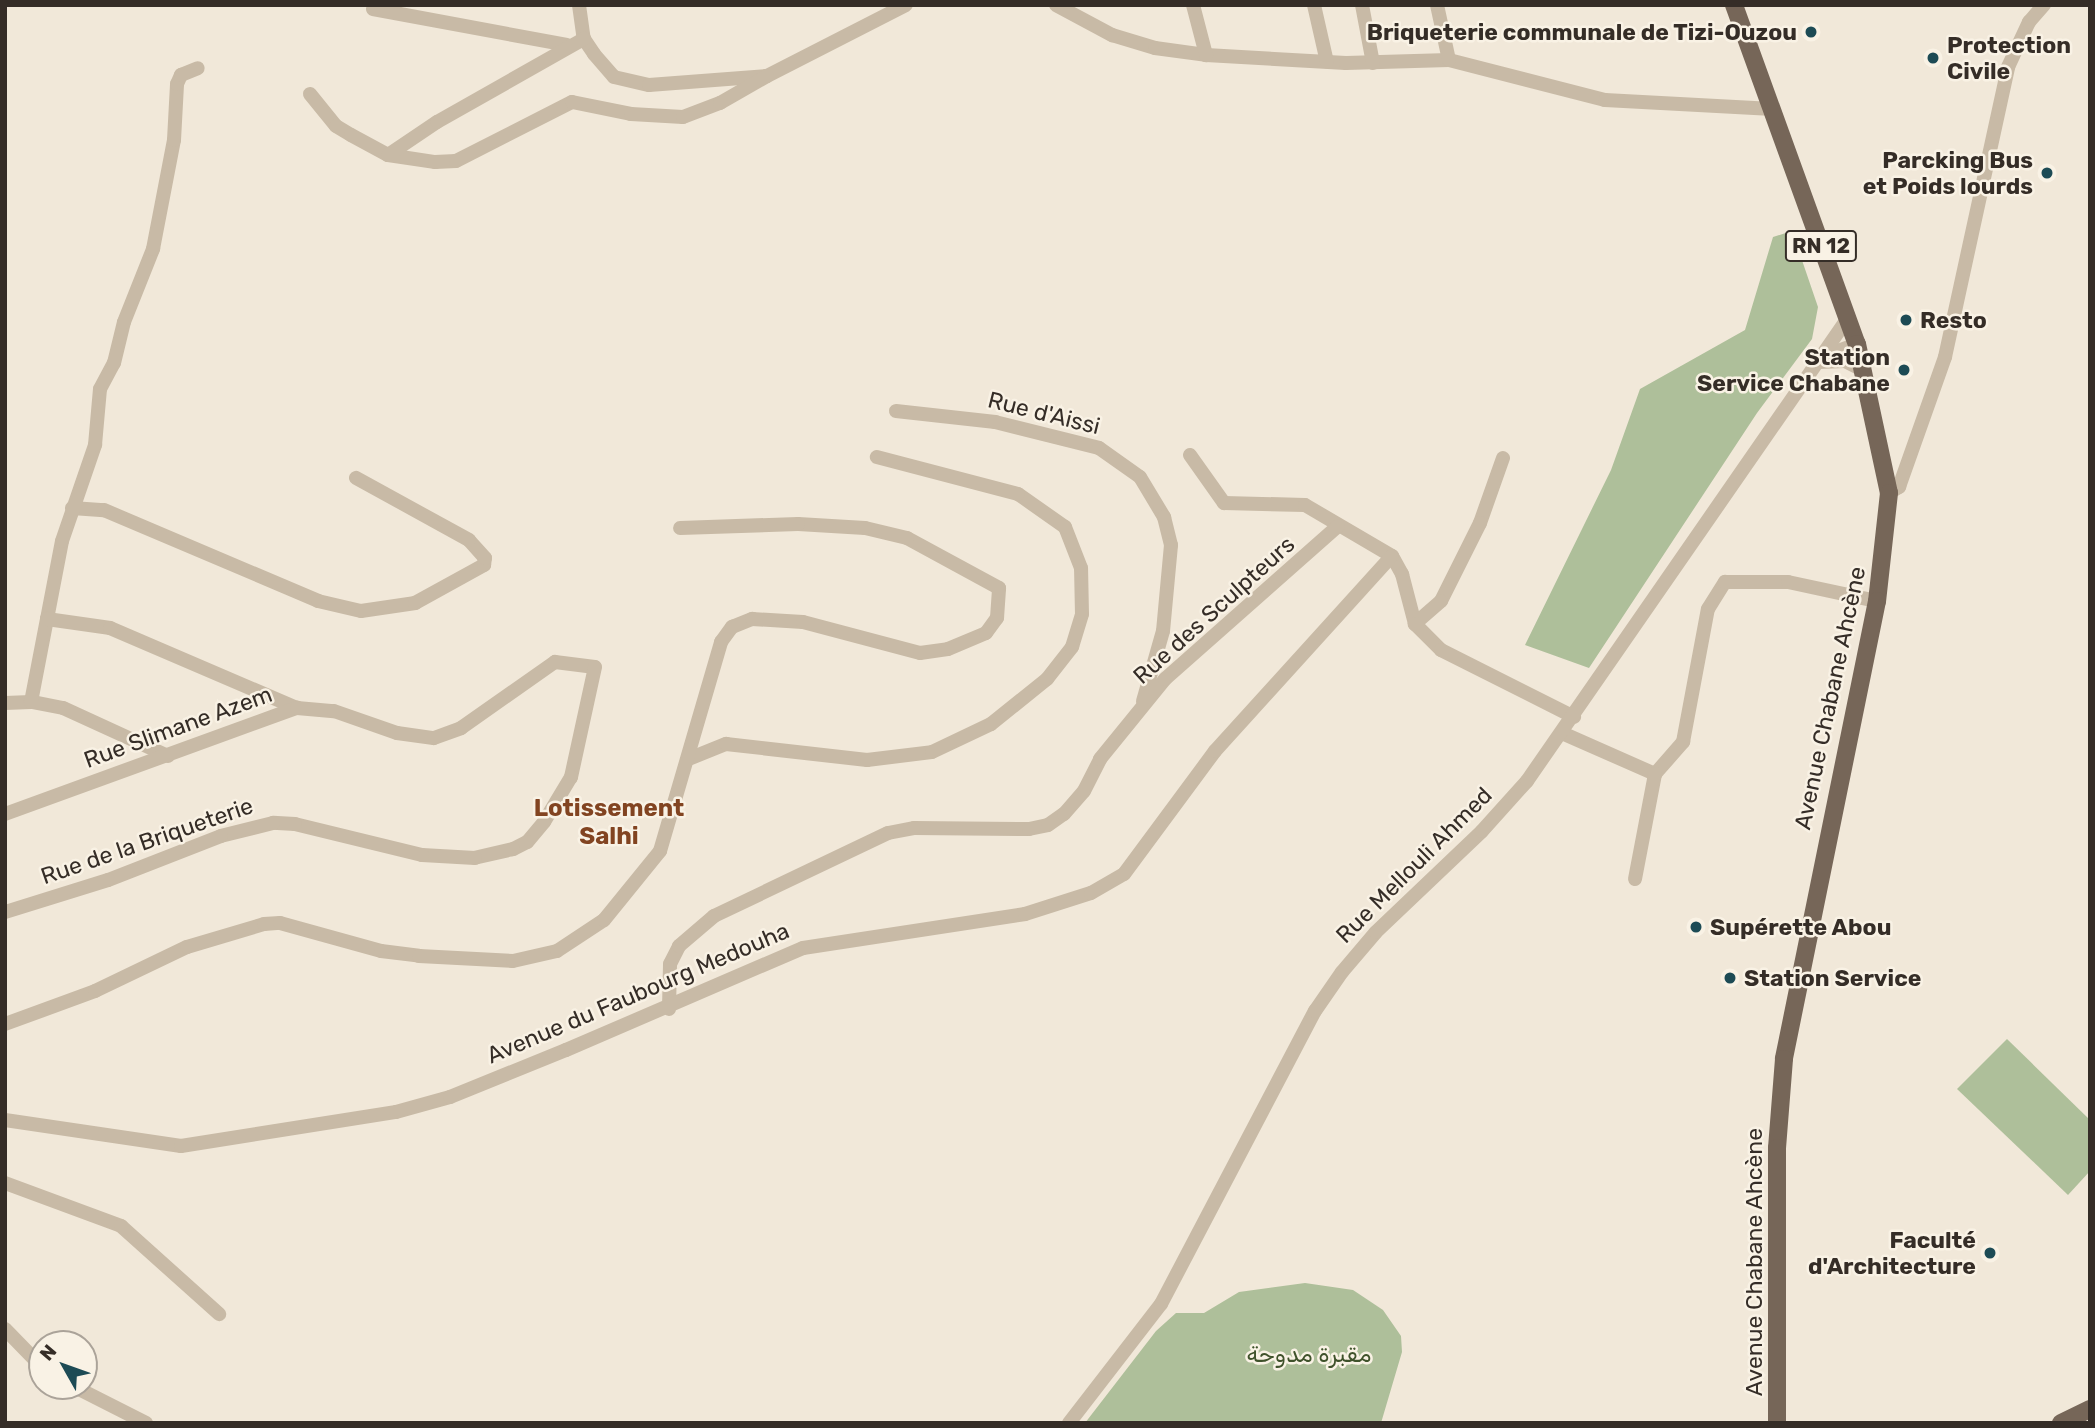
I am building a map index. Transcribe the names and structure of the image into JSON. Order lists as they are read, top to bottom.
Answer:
{
  "streets": {
    "main road": ["RN 12", "Avenue Chabane Ahcène"],
    "street": [
      "Rue d'Aissi",
      "Rue des Sculpteurs",
      "Rue Slimane Azem",
      "Rue de la Briqueterie",
      "Rue Mellouli Ahmed",
      "Avenue du Faubourg Medouha"
    ]
  },
  "crossings": [
    ["Rue d'Aissi", "Rue des Sculpteurs"],
    ["Rue des Sculpteurs", "Avenue du Faubourg Medouha"],
    ["Avenue Chabane Ahcène", "Rue Mellouli Ahmed"],
    ["Rue Slimane Azem", "Rue de la Briqueterie"]
  ],
  "districts": ["Lotissement Salhi"],
  "parks": ["مقبرة مدوحة"],
  "places": [
    "Briqueterie communale de Tizi-Ouzou",
    "Protection Civile",
    "Parcking Bus et Poids lourds",
    "Resto",
    "Station Service Chabane",
    "Supérette Abou",
    "Station Service",
    "Faculté d'Architecture"
  ],
  "north": "top left"
}
